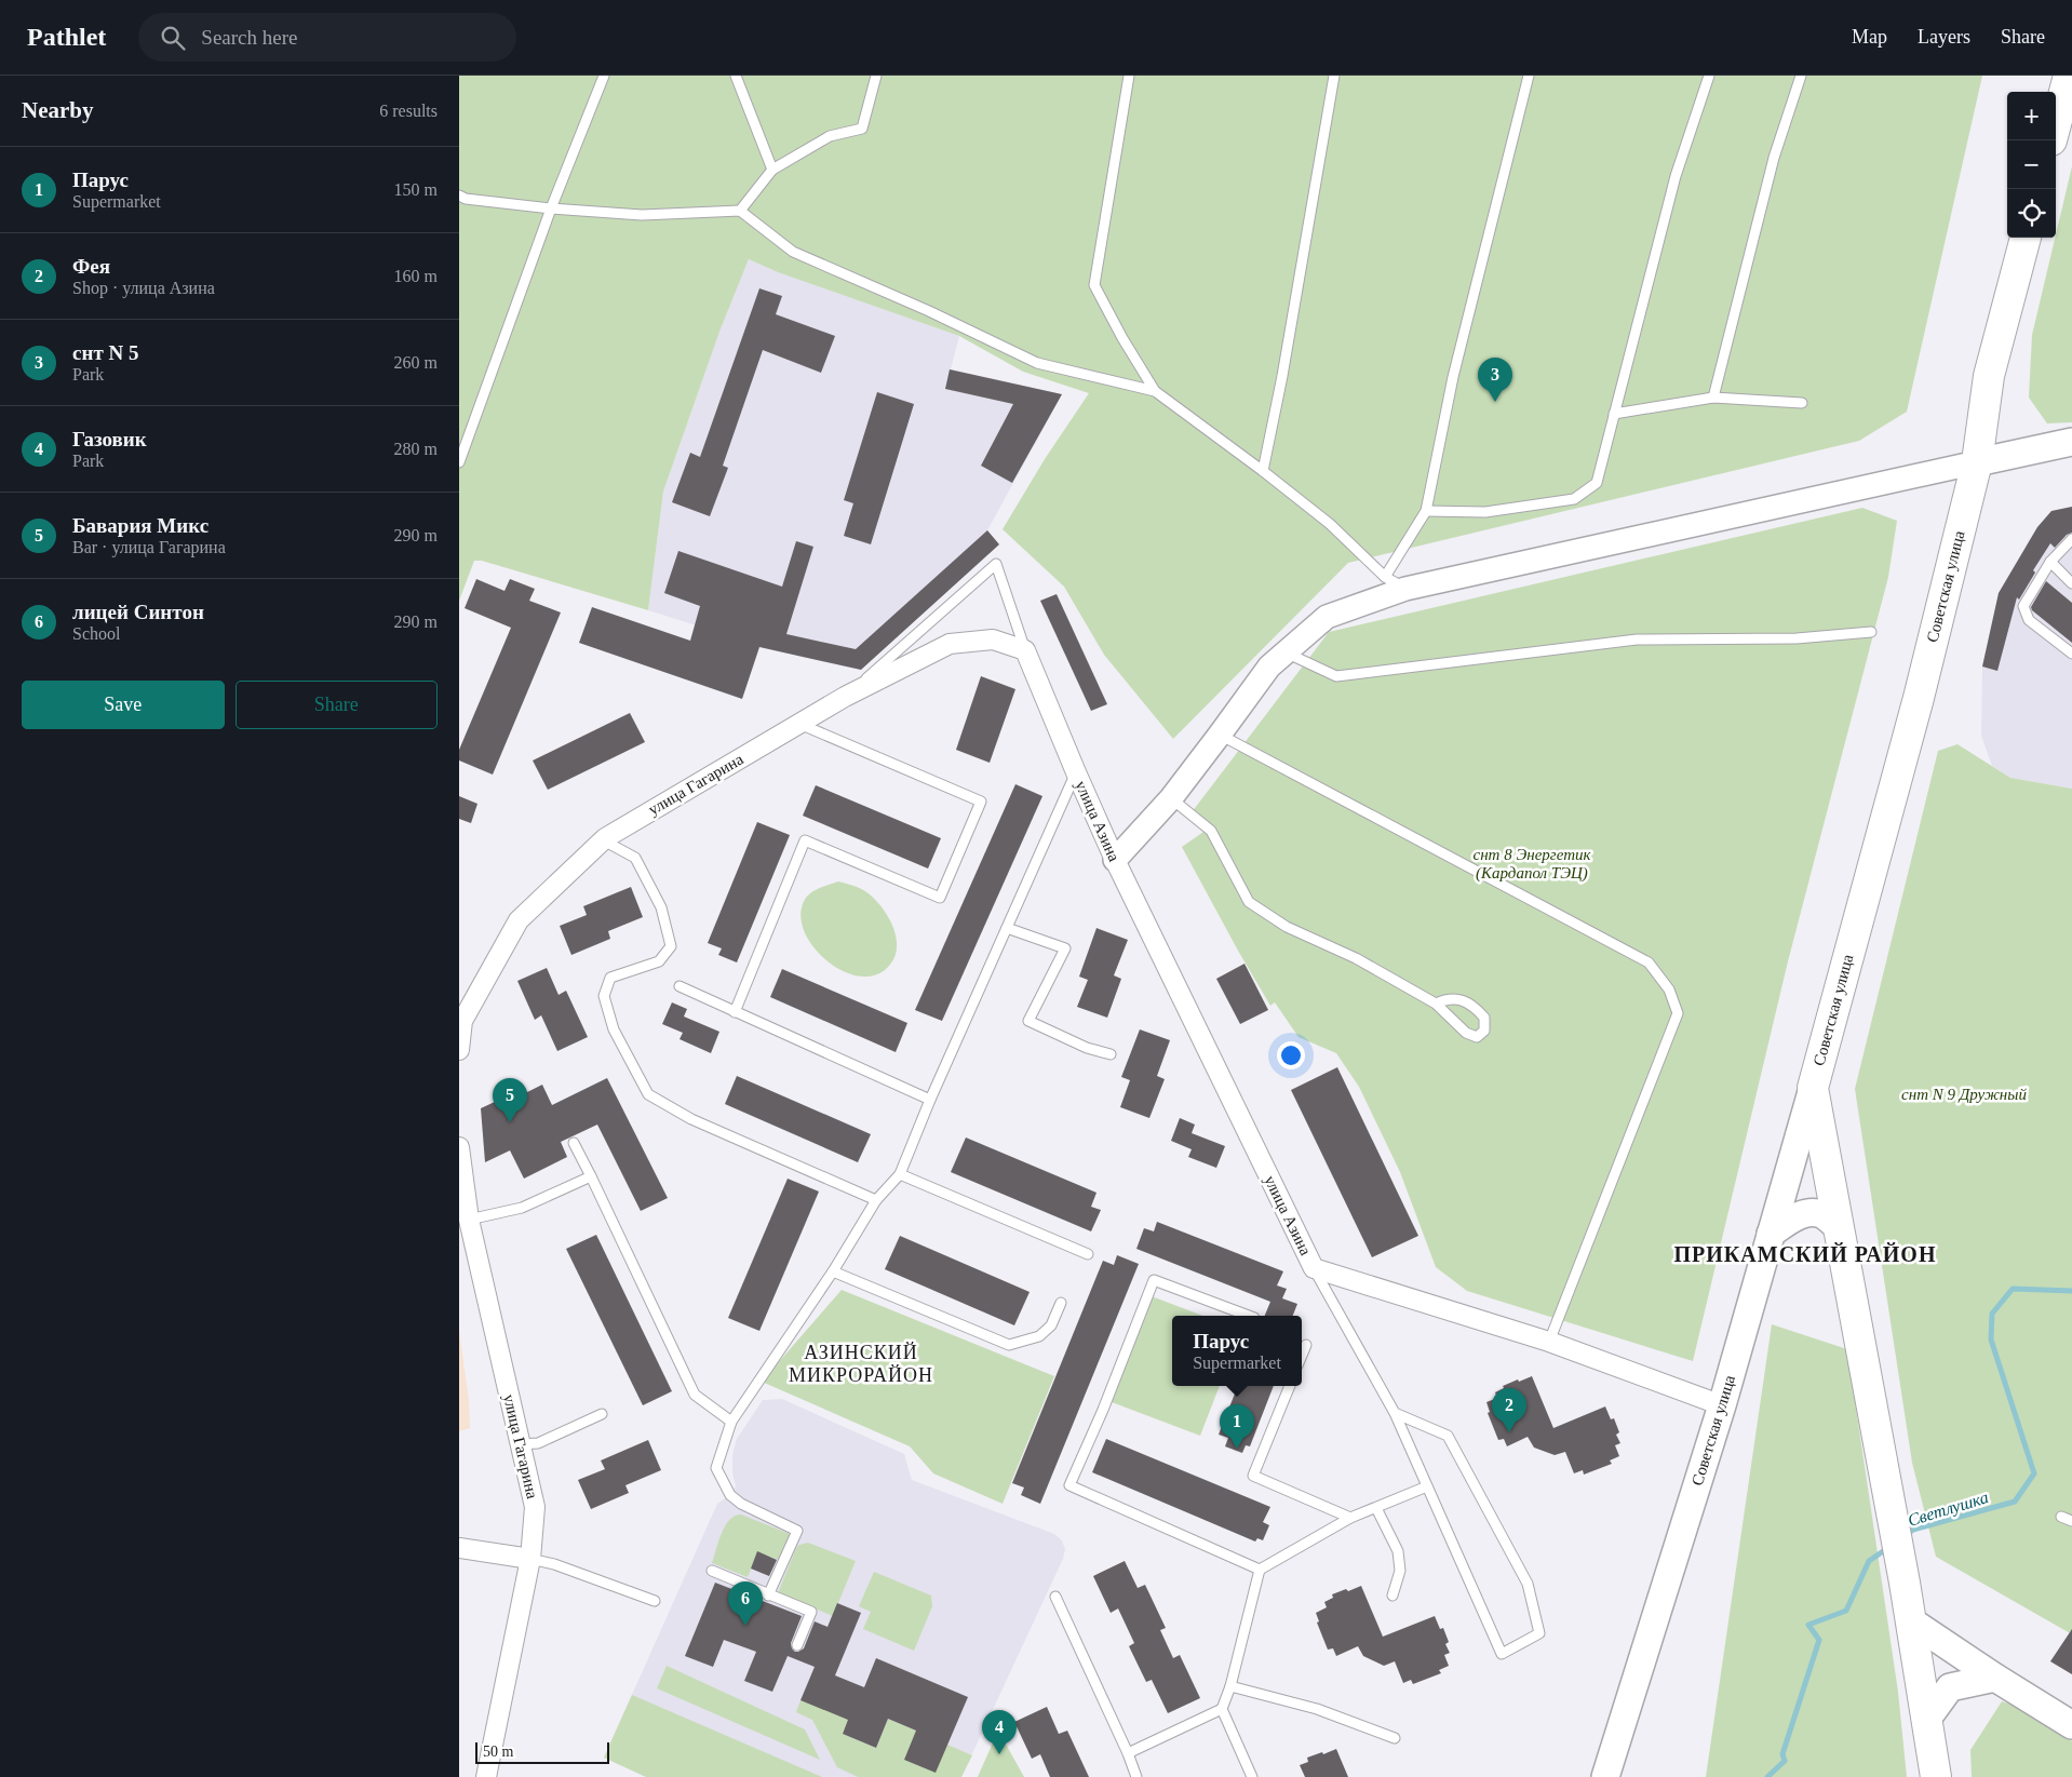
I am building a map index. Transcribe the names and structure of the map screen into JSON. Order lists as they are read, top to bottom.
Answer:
{
  "streets": {
    "main road": ["Советская улица"],
    "street": ["улица Гагарина", "улица Азина"]
  },
  "crossings": [
    ["Советская улица", "улица Азина"],
    ["улица Гагарина", "улица Азина"]
  ],
  "districts": ["ПРИКАМСКИЙ РАЙОН", "АЗИНСКИЙ МИКРОРАЙОН"],
  "water": ["Светлушка"],
  "parks": ["снт 8 Энергетик (Кардапол ТЭЦ)", "снт N 9 Дружный"],
  "scale_bar": "50 m",
  "page": {
    "header": "Pathlet",
    "search": "Search here",
    "nav": ["Map", "Layers", "Share"],
    "heading": ["Nearby", "6 results"],
    "map_buttons": ["+", "−"],
    "list": [
      {
        "mark": "1",
        "name": "Парус",
        "note": "Supermarket",
        "value": "150 m"
      },
      {
        "mark": "2",
        "name": "Фея",
        "note": "Shop · улица Азина",
        "value": "160 m"
      },
      {
        "mark": "3",
        "name": "снт N 5",
        "note": "Park",
        "value": "260 m"
      },
      {
        "mark": "4",
        "name": "Газовик",
        "note": "Park",
        "value": "280 m"
      },
      {
        "mark": "5",
        "name": "Бавария Микс",
        "note": "Bar · улица Гагарина",
        "value": "290 m"
      },
      {
        "mark": "6",
        "name": "лицей Синтон",
        "note": "School",
        "value": "290 m"
      }
    ],
    "pins": [
      "3",
      "5",
      "2",
      "1",
      "6",
      "4"
    ],
    "buttons": ["Save", "Share"],
    "popup": ["Парус", "Supermarket"],
    "scale": "50 m"
  }
}
